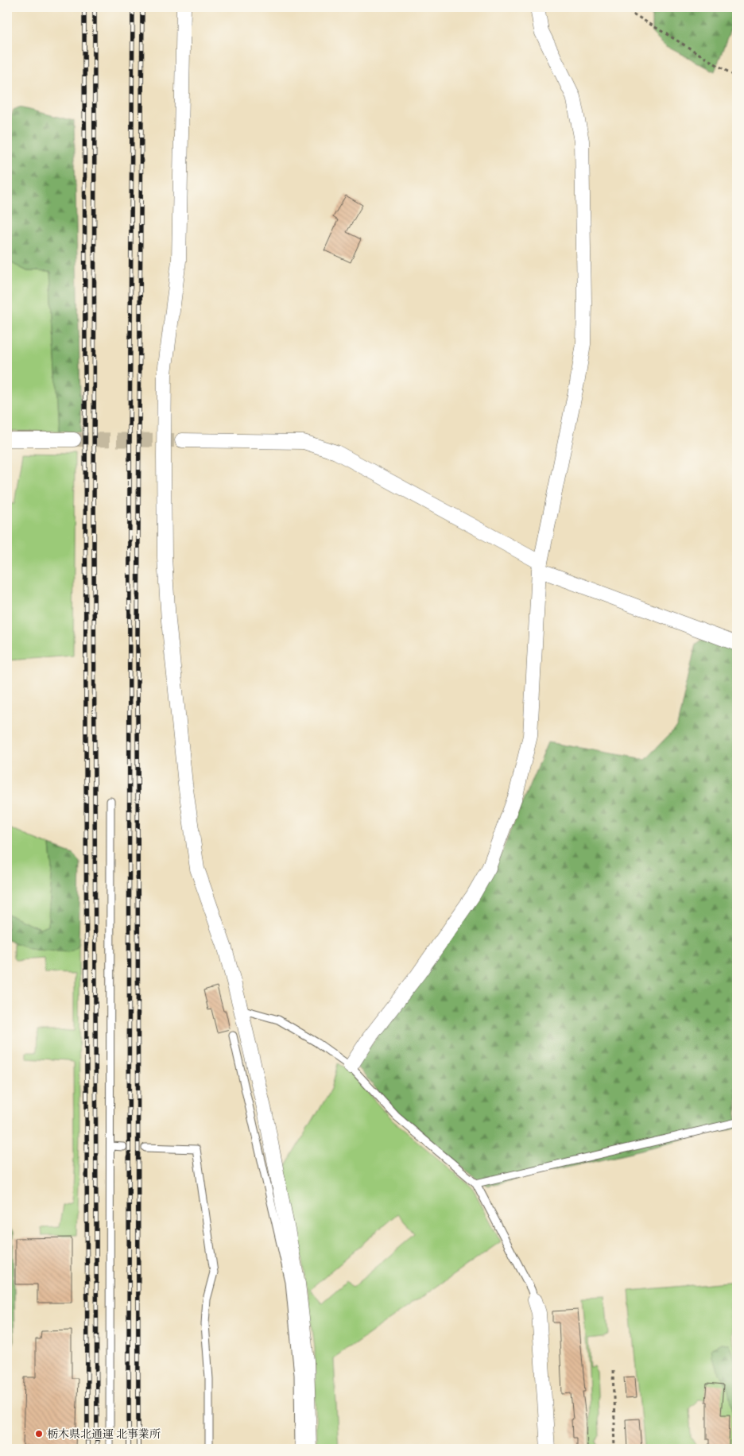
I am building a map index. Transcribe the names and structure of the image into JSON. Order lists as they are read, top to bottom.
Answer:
{
  "places": ["栃木県北通運 北事業所"]
}
